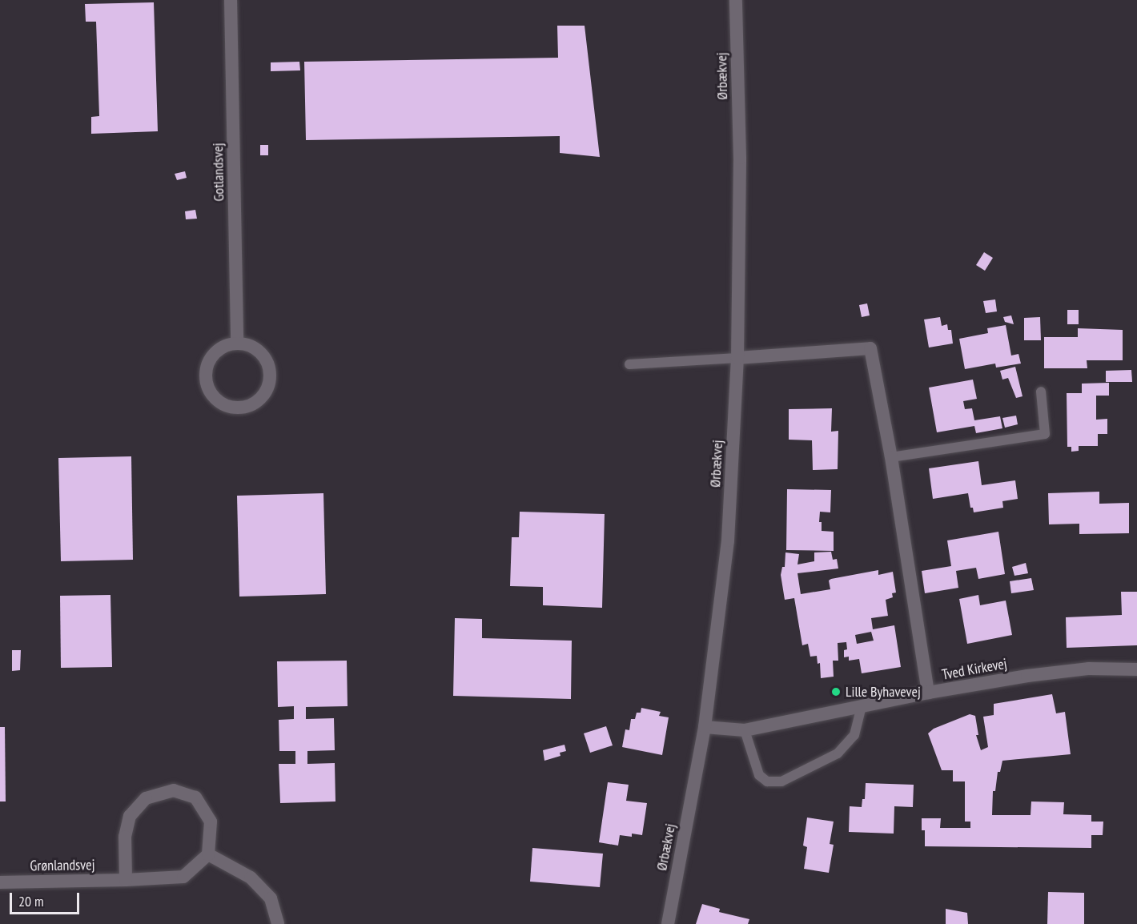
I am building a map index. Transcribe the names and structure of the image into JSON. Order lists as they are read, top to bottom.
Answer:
{
  "streets": {
    "street": [
      "Ørbækvej",
      "Gotlandsvej",
      "Tved Kirkevej",
      "Grønlandsvej"
    ]
  },
  "crossings": [
    ["Ørbækvej", "Tved Kirkevej"]
  ],
  "places": ["Lille Byhavevej"],
  "scale_bar": "20 m"
}
